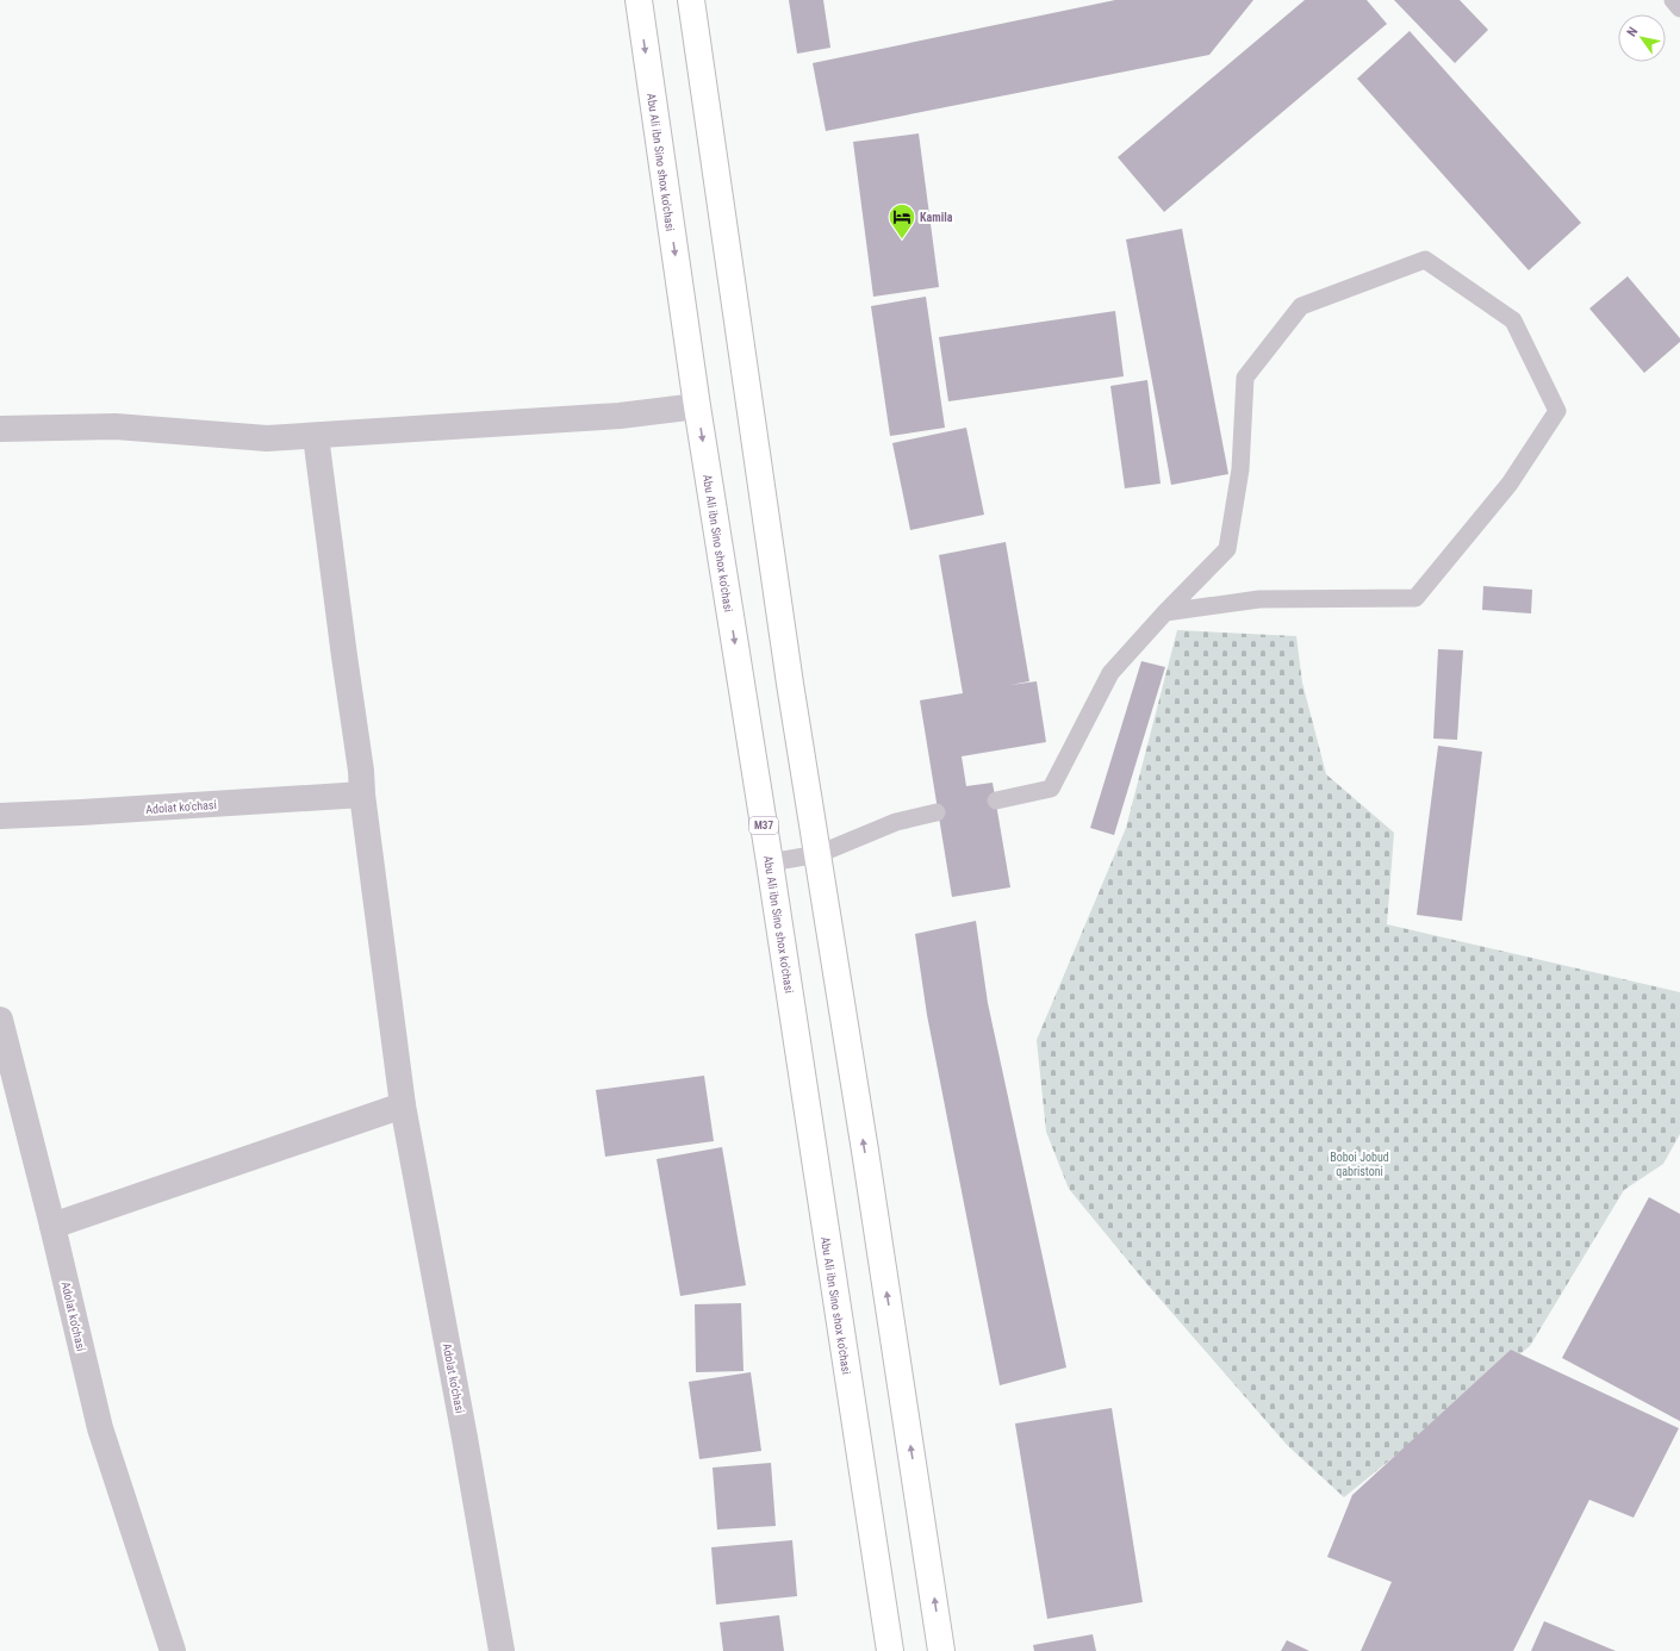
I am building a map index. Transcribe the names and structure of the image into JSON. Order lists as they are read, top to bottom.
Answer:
{
  "streets": {
    "main road": ["Abu Ali ibn Sino shox ko'chasi", "M37"],
    "street": ["Adolat ko'chasi"]
  },
  "parks": ["Boboi Jobud qabristoni"],
  "places": {
    "hotel": ["Kamila"]
  },
  "north": "top left"
}
